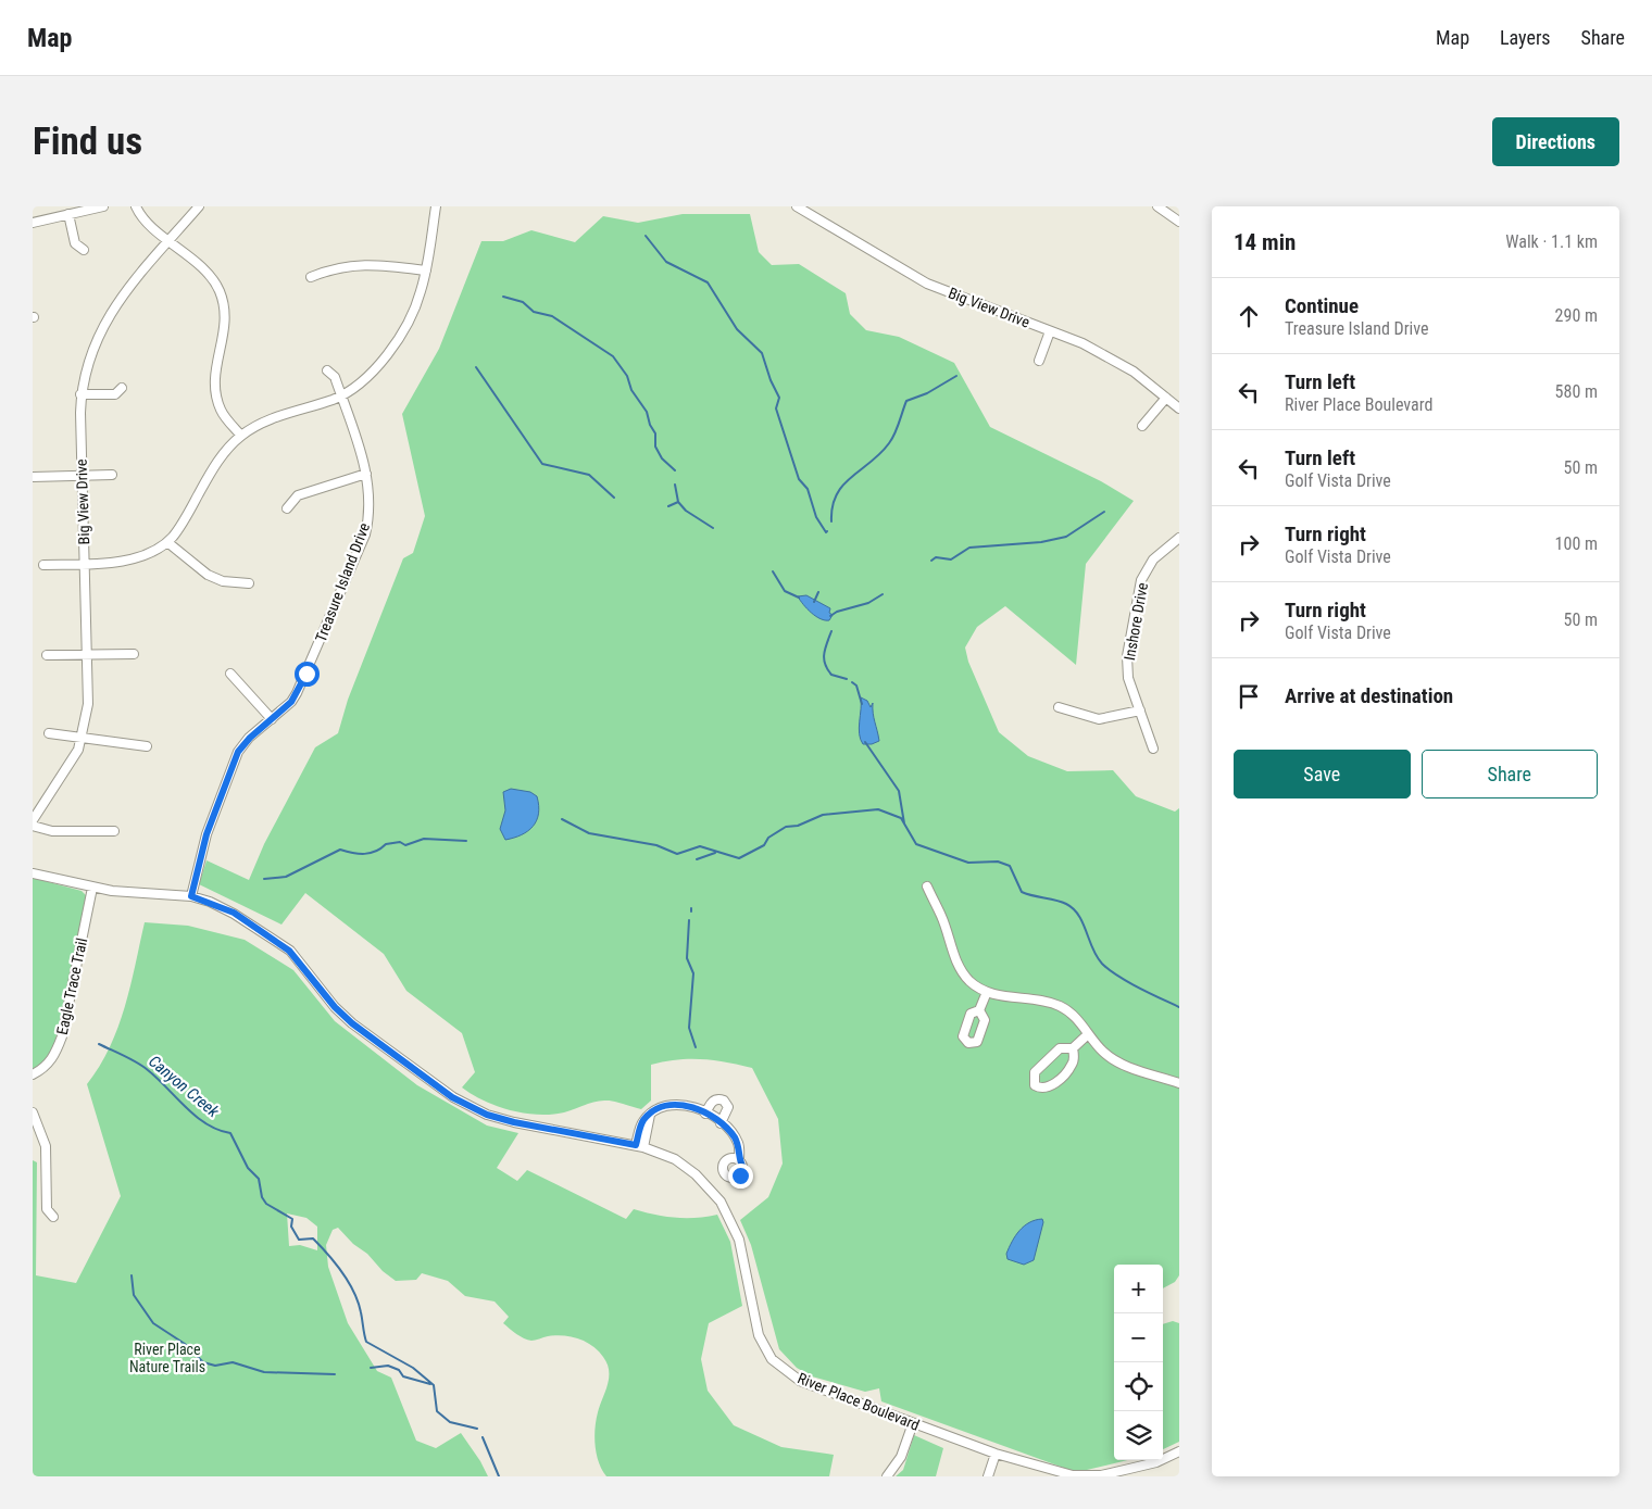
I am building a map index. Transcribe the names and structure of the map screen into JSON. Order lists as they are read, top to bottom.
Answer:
{
  "streets": {
    "street": [
      "Big View Drive",
      "Treasure Island Drive",
      "Inshore Drive",
      "Eagle Trace Trail",
      "River Place Boulevard"
    ]
  },
  "crossings": [
    ["Treasure Island Drive", "River Place Boulevard"],
    ["Eagle Trace Trail", "River Place Boulevard"]
  ],
  "water": ["Canyon Creek"],
  "parks": ["River Place Nature Trails"],
  "page": {
    "header": "Map",
    "nav": ["Map", "Layers", "Share"],
    "buttons": [
      "Directions",
      ["Save", "Share"]
    ],
    "title": "Find us",
    "heading": ["14 min", "Walk · 1.1 km"],
    "list": [
      ["Continue", "Treasure Island Drive", "290 m"],
      ["Turn left", "River Place Boulevard", "580 m"],
      ["Turn left", "Golf Vista Drive", "50 m"],
      ["Turn right", "Golf Vista Drive", "100 m"],
      ["Turn right", "Golf Vista Drive", "50 m"],
      "Arrive at destination"
    ],
    "map_buttons": ["+", "−"]
  }
}
